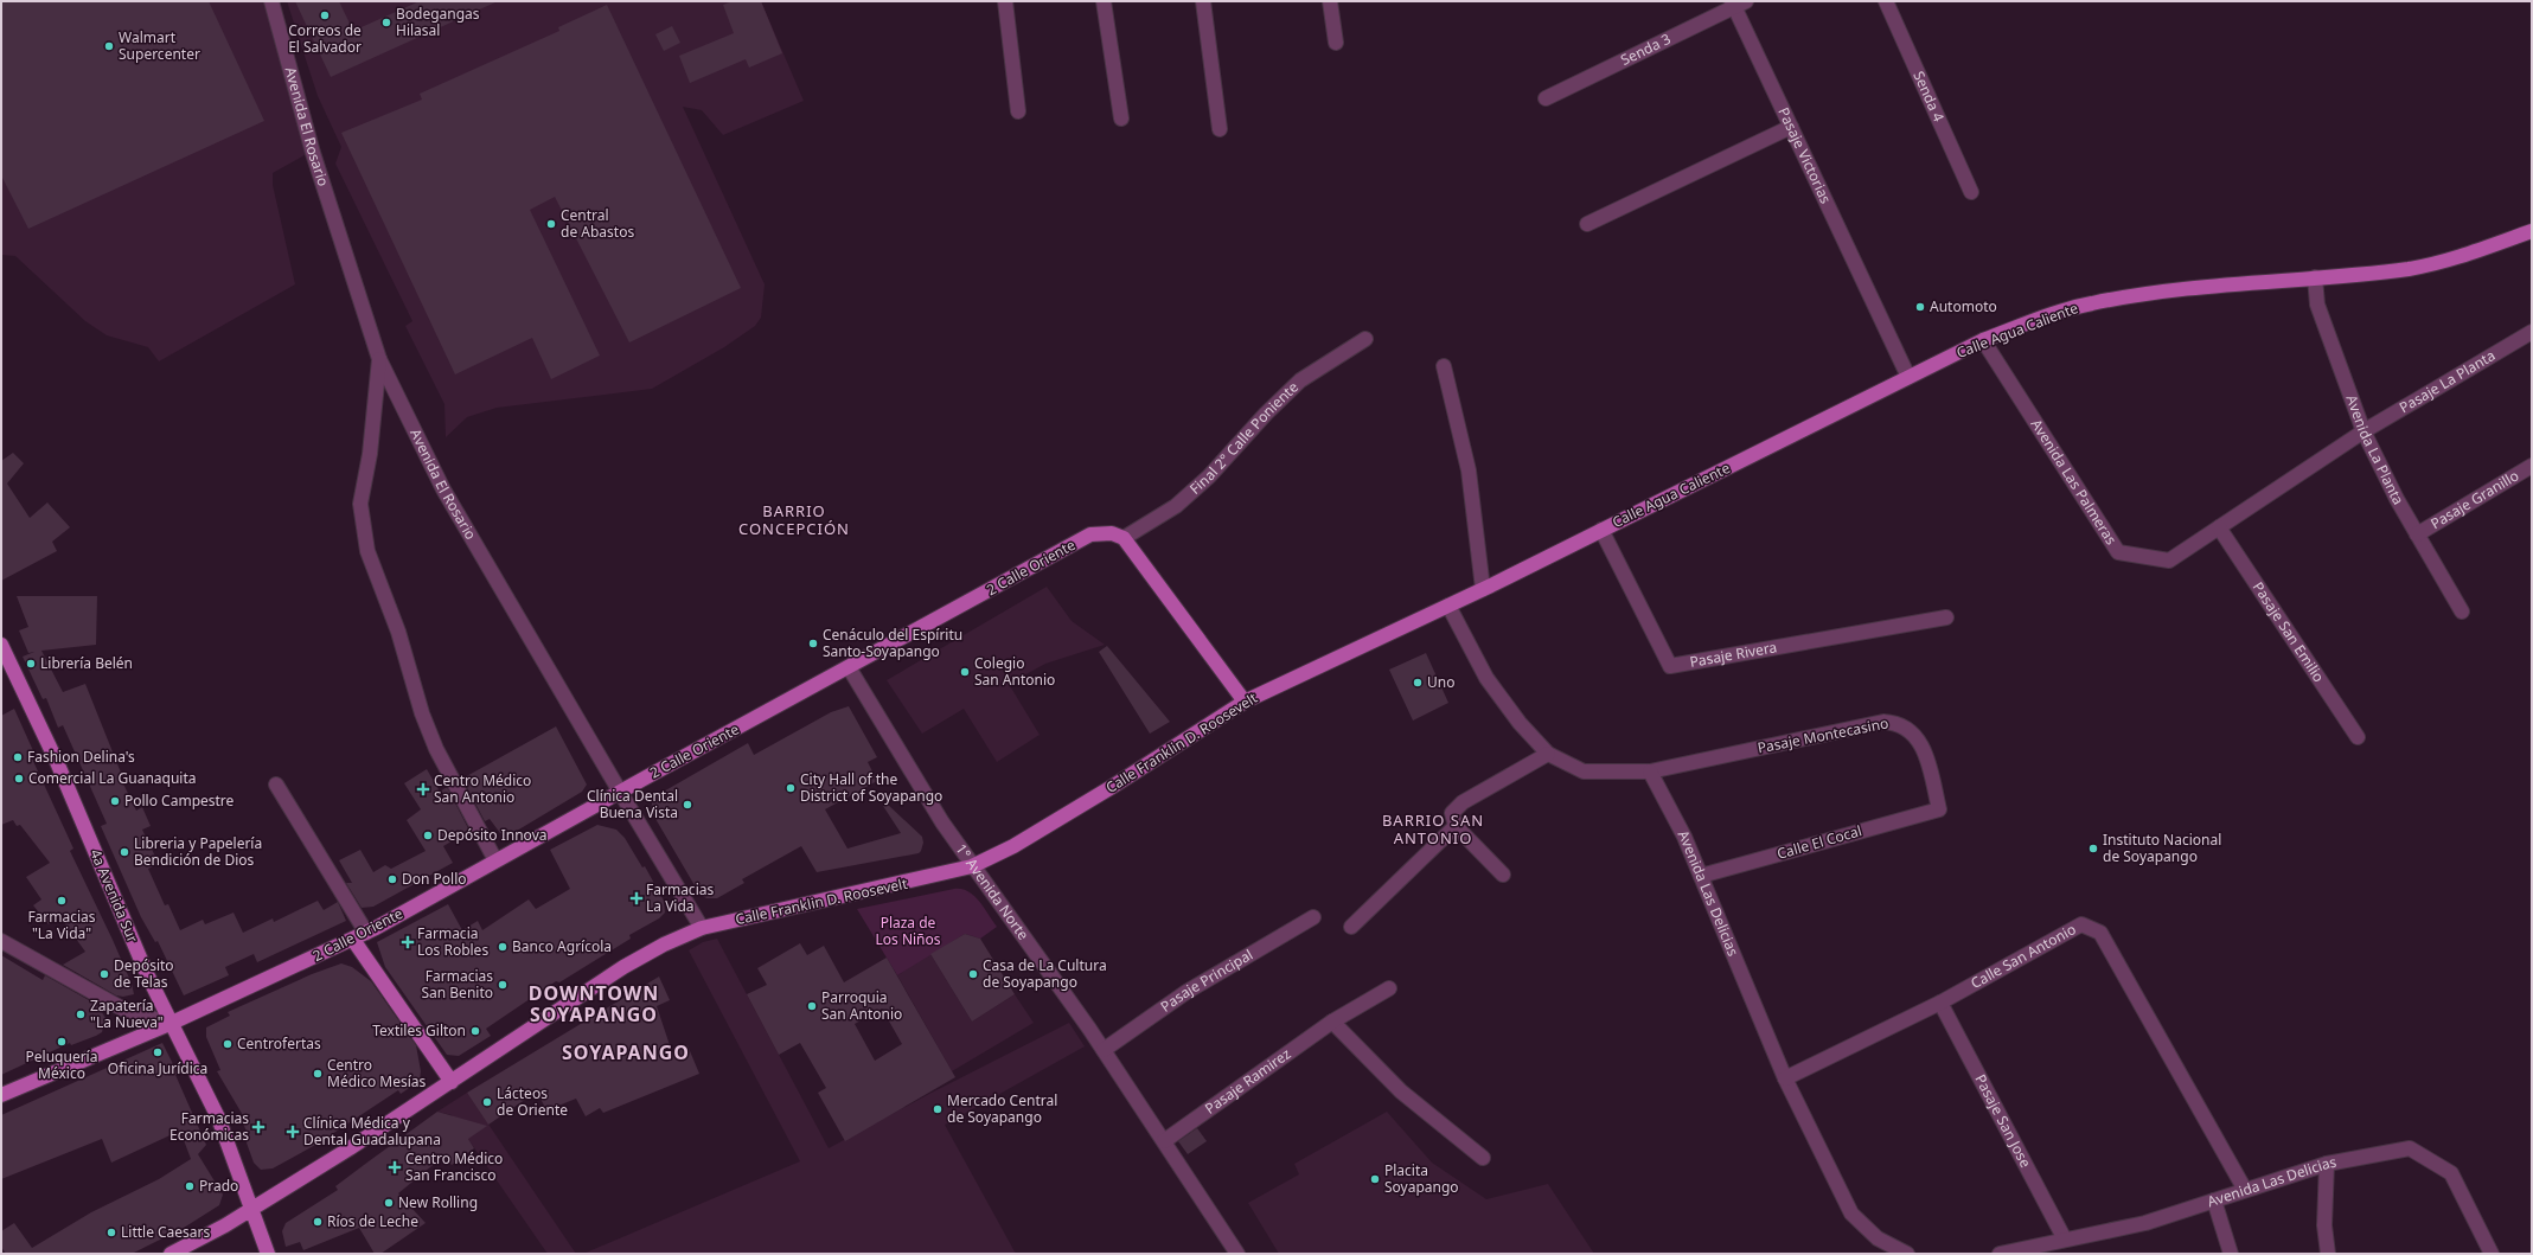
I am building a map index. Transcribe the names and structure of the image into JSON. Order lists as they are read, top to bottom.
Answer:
{
  "streets": {
    "main road": [
      "Calle Agua Caliente",
      "2 Calle Oriente",
      "Calle Franklin D. Roosevelt",
      "4a Avenida Sur"
    ],
    "street": [
      "Senda 3",
      "Senda 4",
      "Avenida El Rosario",
      "Pasaje Victorias",
      "Pasaje La Planta",
      "Final 2° Calle Poniente",
      "Avenida La Planta",
      "Avenida Las Palmeras",
      "Pasaje Granillo",
      "Pasaje San Emilio",
      "Pasaje Rivera",
      "Pasaje Montecasino",
      "Calle El Cocal",
      "1° Avenida Norte",
      "Avenida Las Delicias",
      "Calle San Antonio",
      "Pasaje Principal",
      "Pasaje Ramirez",
      "Pasaje San Jose"
    ]
  },
  "crossings": [
    ["Senda 3", "Pasaje Victorias"],
    ["Avenida El Rosario", "2 Calle Oriente"],
    ["Avenida El Rosario", "Calle Franklin D. Roosevelt"],
    ["Pasaje Victorias", "Calle Agua Caliente"],
    ["Calle Agua Caliente", "Avenida La Planta"],
    ["Calle Agua Caliente", "Avenida Las Palmeras"],
    ["Calle Agua Caliente", "Pasaje Rivera"],
    ["Calle Agua Caliente", "Calle Franklin D. Roosevelt"],
    ["Pasaje La Planta", "Avenida La Planta"],
    ["Pasaje La Planta", "Avenida Las Palmeras"],
    ["Final 2° Calle Poniente", "2 Calle Oriente"],
    ["Avenida La Planta", "Avenida Las Palmeras"],
    ["Avenida La Planta", "Pasaje Granillo"],
    ["Avenida Las Palmeras", "Pasaje San Emilio"],
    ["2 Calle Oriente", "1° Avenida Norte"],
    ["2 Calle Oriente", "4a Avenida Sur"],
    ["Pasaje Montecasino", "Calle El Cocal"],
    ["Pasaje Montecasino", "Avenida Las Delicias"],
    ["Calle Franklin D. Roosevelt", "1° Avenida Norte"],
    ["Calle Franklin D. Roosevelt", "4a Avenida Sur"],
    ["Calle El Cocal", "Avenida Las Delicias"],
    ["1° Avenida Norte", "Pasaje Principal"],
    ["1° Avenida Norte", "Pasaje Ramirez"],
    ["Avenida Las Delicias", "Calle San Antonio"],
    ["Avenida Las Delicias", "Pasaje San Jose"],
    ["Calle San Antonio", "Pasaje San Jose"]
  ],
  "districts": [
    "BARRIO CONCEPCIÓN",
    "BARRIO SAN ANTONIO",
    "DOWNTOWN SOYAPANGO",
    "SOYAPANGO"
  ],
  "parks": ["Plaza de Los Niños"],
  "places": {
    "other": [
      "Correos de El Salvador",
      "Bodegangas Hilasal",
      "Walmart Supercenter",
      "Central de Abastos",
      "Automoto",
      "Cenáculo del Espíritu Santo-Soyapango",
      "Librería Belén",
      "Colegio San Antonio",
      "Uno",
      "Fashion Delina's",
      "Comercial La Guanaquita",
      "City Hall of the District of Soyapango",
      "Pollo Campestre",
      "Clínica Dental Buena Vista",
      "Depósito Innova",
      "Instituto Nacional de Soyapango",
      "Libreria y Papelería Bendición de Dios",
      "Don Pollo",
      "Farmacias \"La Vida\"",
      "Banco Agrícola",
      "Depósito de Telas",
      "Casa de La Cultura de Soyapango",
      "Farmacias San Benito",
      "Parroquia San Antonio",
      "Zapatería \"La Nueva\"",
      "Textiles Gilton",
      "Peluquería México",
      "Centrofertas",
      "Oficina Jurídica",
      "Centro Médico Mesías",
      "Lácteos de Oriente",
      "Mercado Central de Soyapango",
      "Placita Soyapango",
      "Prado",
      "New Rolling",
      "Ríos de Leche",
      "Little Caesars"
    ],
    "health": [
      "Centro Médico San Antonio",
      "Farmacias La Vida",
      "Farmacia Los Robles",
      "Farmacias Económicas",
      "Clínica Médica y Dental Guadalupana",
      "Centro Médico San Francisco"
    ]
  }
}
